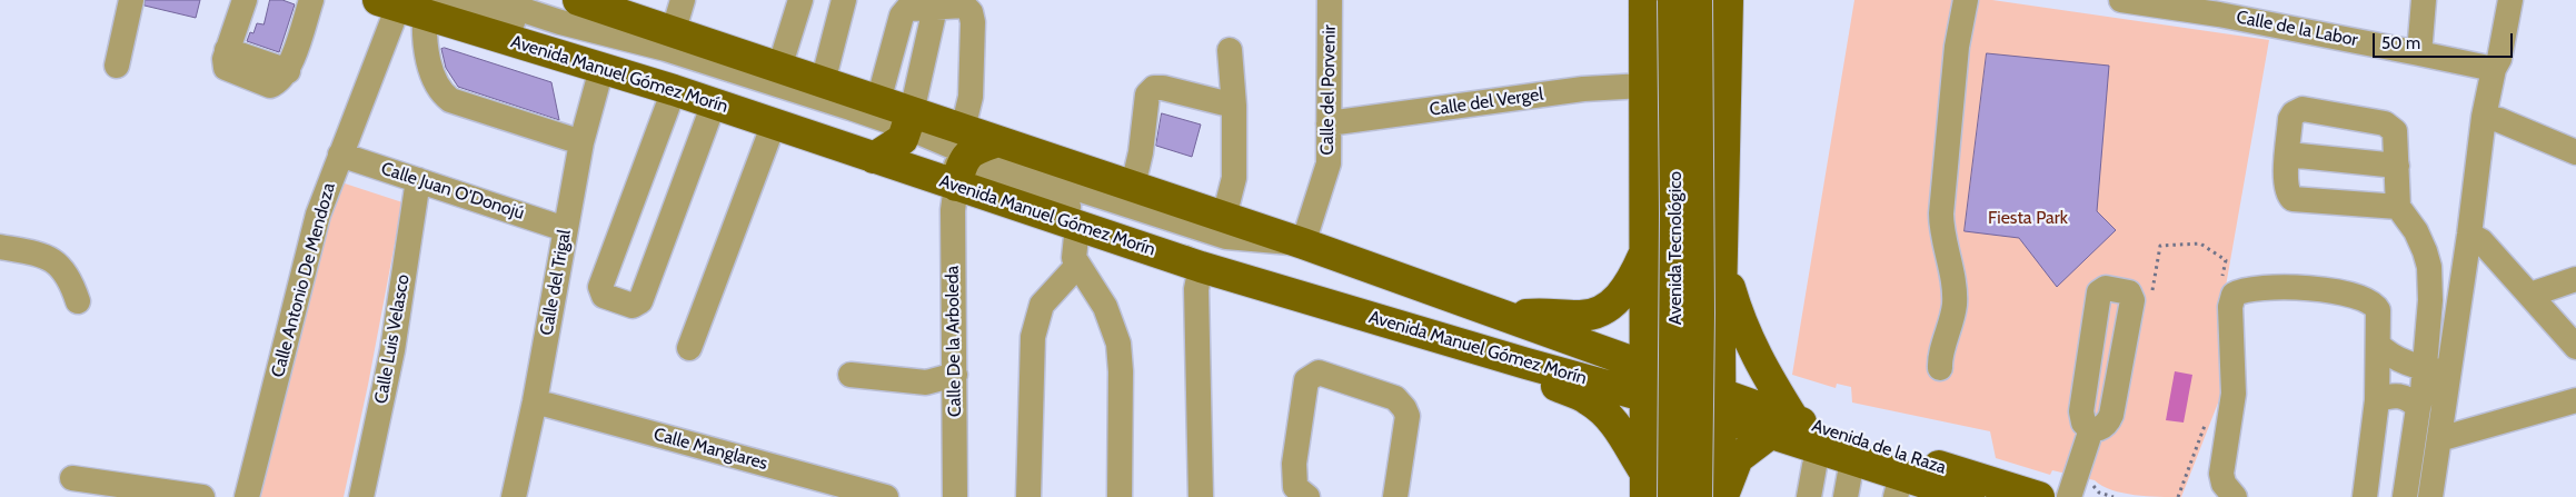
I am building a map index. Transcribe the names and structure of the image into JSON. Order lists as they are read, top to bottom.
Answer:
{
  "streets": {
    "main road": ["Avenida Manuel Gómez Morín", "Avenida Tecnológico", "Avenida de la Raza"],
    "street": [
      "Calle de la Labor",
      "Calle del Porvenir",
      "Calle del Vergel",
      "Calle Juan O'Donojú",
      "Calle Antonio De Mendoza",
      "Calle del Trigal",
      "Calle Luis Velasco",
      "Calle De la Arboleda",
      "Calle Manglares"
    ]
  },
  "crossings": [
    ["Avenida Manuel Gómez Morín", "Calle del Porvenir"],
    ["Avenida Manuel Gómez Morín", "Calle Antonio De Mendoza"],
    ["Avenida Manuel Gómez Morín", "Calle del Trigal"],
    ["Avenida Manuel Gómez Morín", "Calle De la Arboleda"],
    ["Avenida Manuel Gómez Morín", "Avenida de la Raza"],
    ["Calle del Porvenir", "Calle del Vergel"],
    ["Calle Juan O'Donojú", "Calle Antonio De Mendoza"],
    ["Calle Juan O'Donojú", "Calle del Trigal"],
    ["Calle Juan O'Donojú", "Calle Luis Velasco"],
    ["Calle del Trigal", "Calle Manglares"]
  ],
  "parks": ["Fiesta Park"],
  "scale_bar": "50 m"
}
